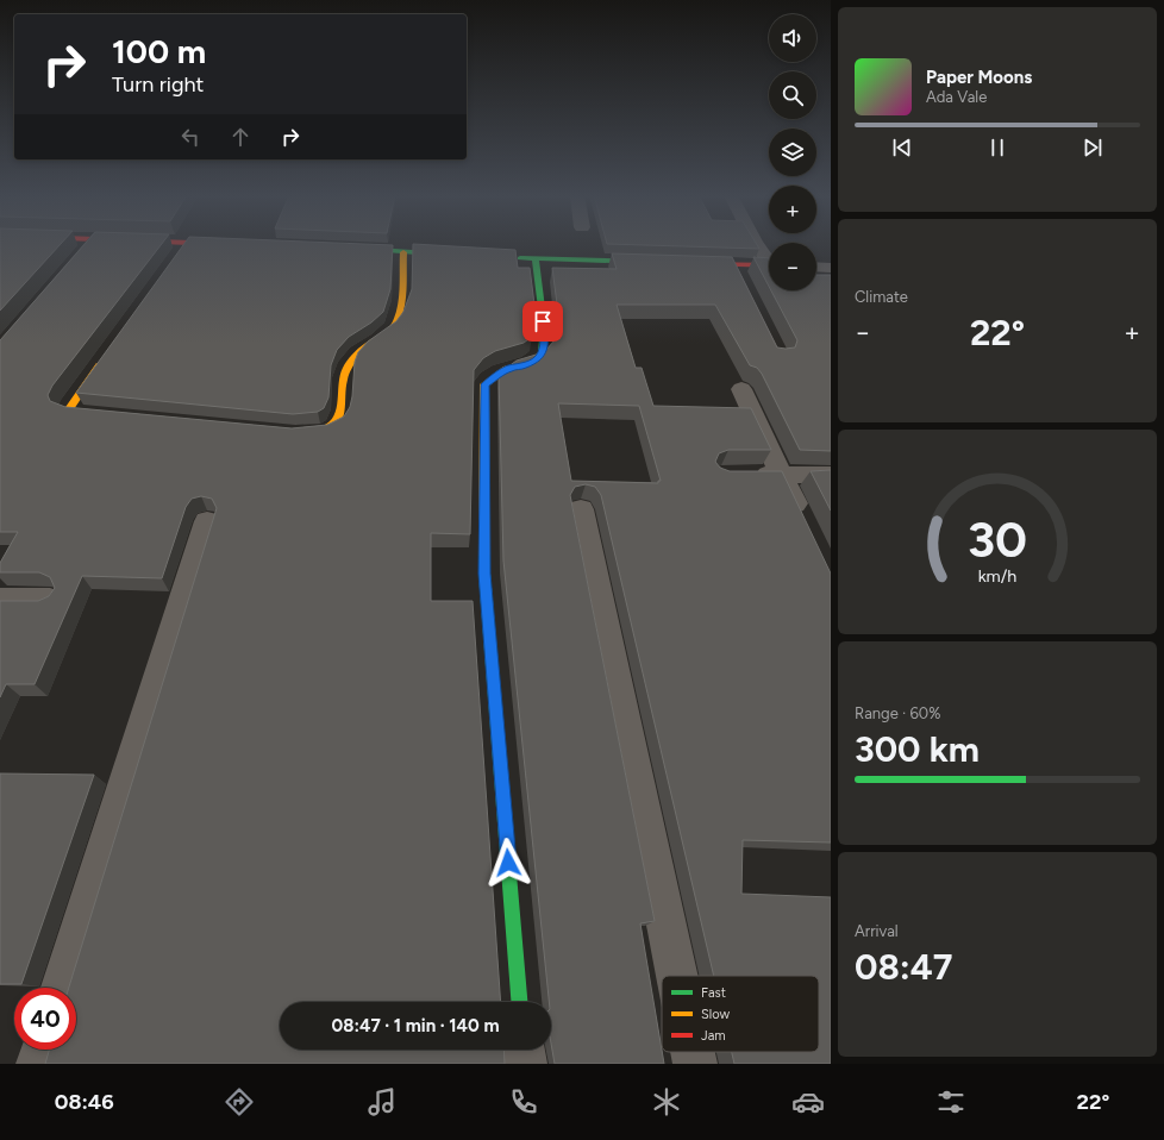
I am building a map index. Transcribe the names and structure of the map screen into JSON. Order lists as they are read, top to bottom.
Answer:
{
  "legend": ["Fast", "Slow", "Jam"],
  "page": {
    "map_buttons": ["+", "−"],
    "turn": ["100 m", "Turn right"],
    "song": ["Paper Moons", "Ada Vale"],
    "tile": [
      "Climate",
      ["Range · 60%", "300 km"],
      ["Arrival", "08:47"]
    ],
    "heat": ["−", "22°", "+"],
    "limit": "40",
    "trip": "08:47 · 1 min · 140 m",
    "tabs": ["08:46", "22°"],
    "gauge": ["30", "km/h"]
  }
}
